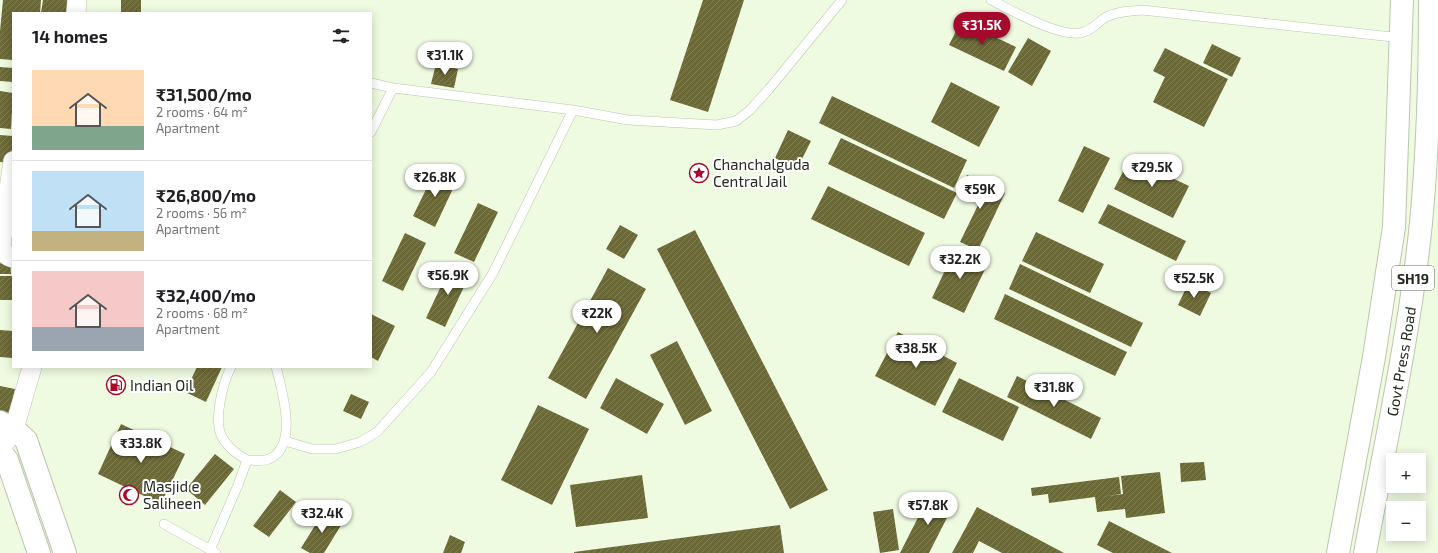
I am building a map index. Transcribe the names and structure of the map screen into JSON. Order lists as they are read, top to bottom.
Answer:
{
  "streets": {
    "main road": ["SH19", "Govt Press Road"]
  },
  "places": {
    "place": ["Chanchalguda Central Jail"],
    "fuel station": ["Indian Oil"],
    "mosque": ["Masjid e Saliheen"]
  },
  "page": {
    "price": [
      "₹31.5K",
      "₹31.1K",
      "₹29.5K",
      "₹26.8K",
      "₹59K",
      "₹32.2K",
      "₹56.9K",
      "₹52.5K",
      "₹22K",
      "₹38.5K",
      "₹31.8K",
      "₹33.8K",
      "₹57.8K",
      "₹32.4K"
    ],
    "heading": "14 homes",
    "list": [
      {
        "name": "₹31,500/mo",
        "note": "2 rooms · 64 m² · Apartment"
      },
      {
        "name": "₹26,800/mo",
        "note": "2 rooms · 56 m² · Apartment"
      },
      {
        "name": "₹32,400/mo",
        "note": "2 rooms · 68 m² · Apartment"
      }
    ],
    "map_buttons": ["+", "−"]
  }
}
